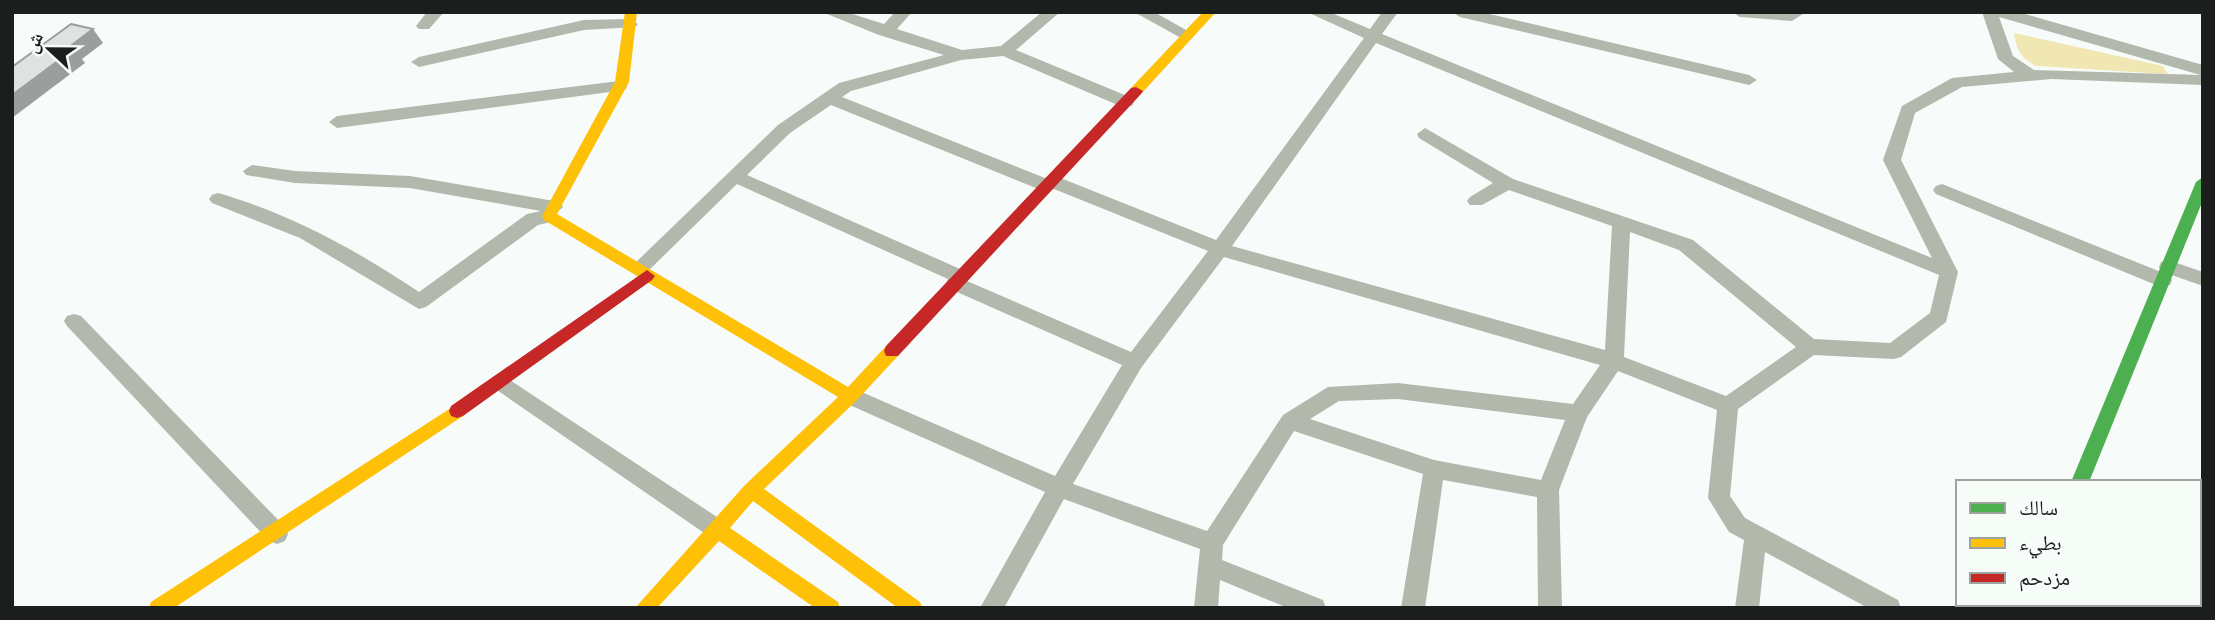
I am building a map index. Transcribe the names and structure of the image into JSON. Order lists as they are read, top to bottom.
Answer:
{
  "legend": ["سالك", "بطيء", "مزدحم"],
  "north": "left"
}
